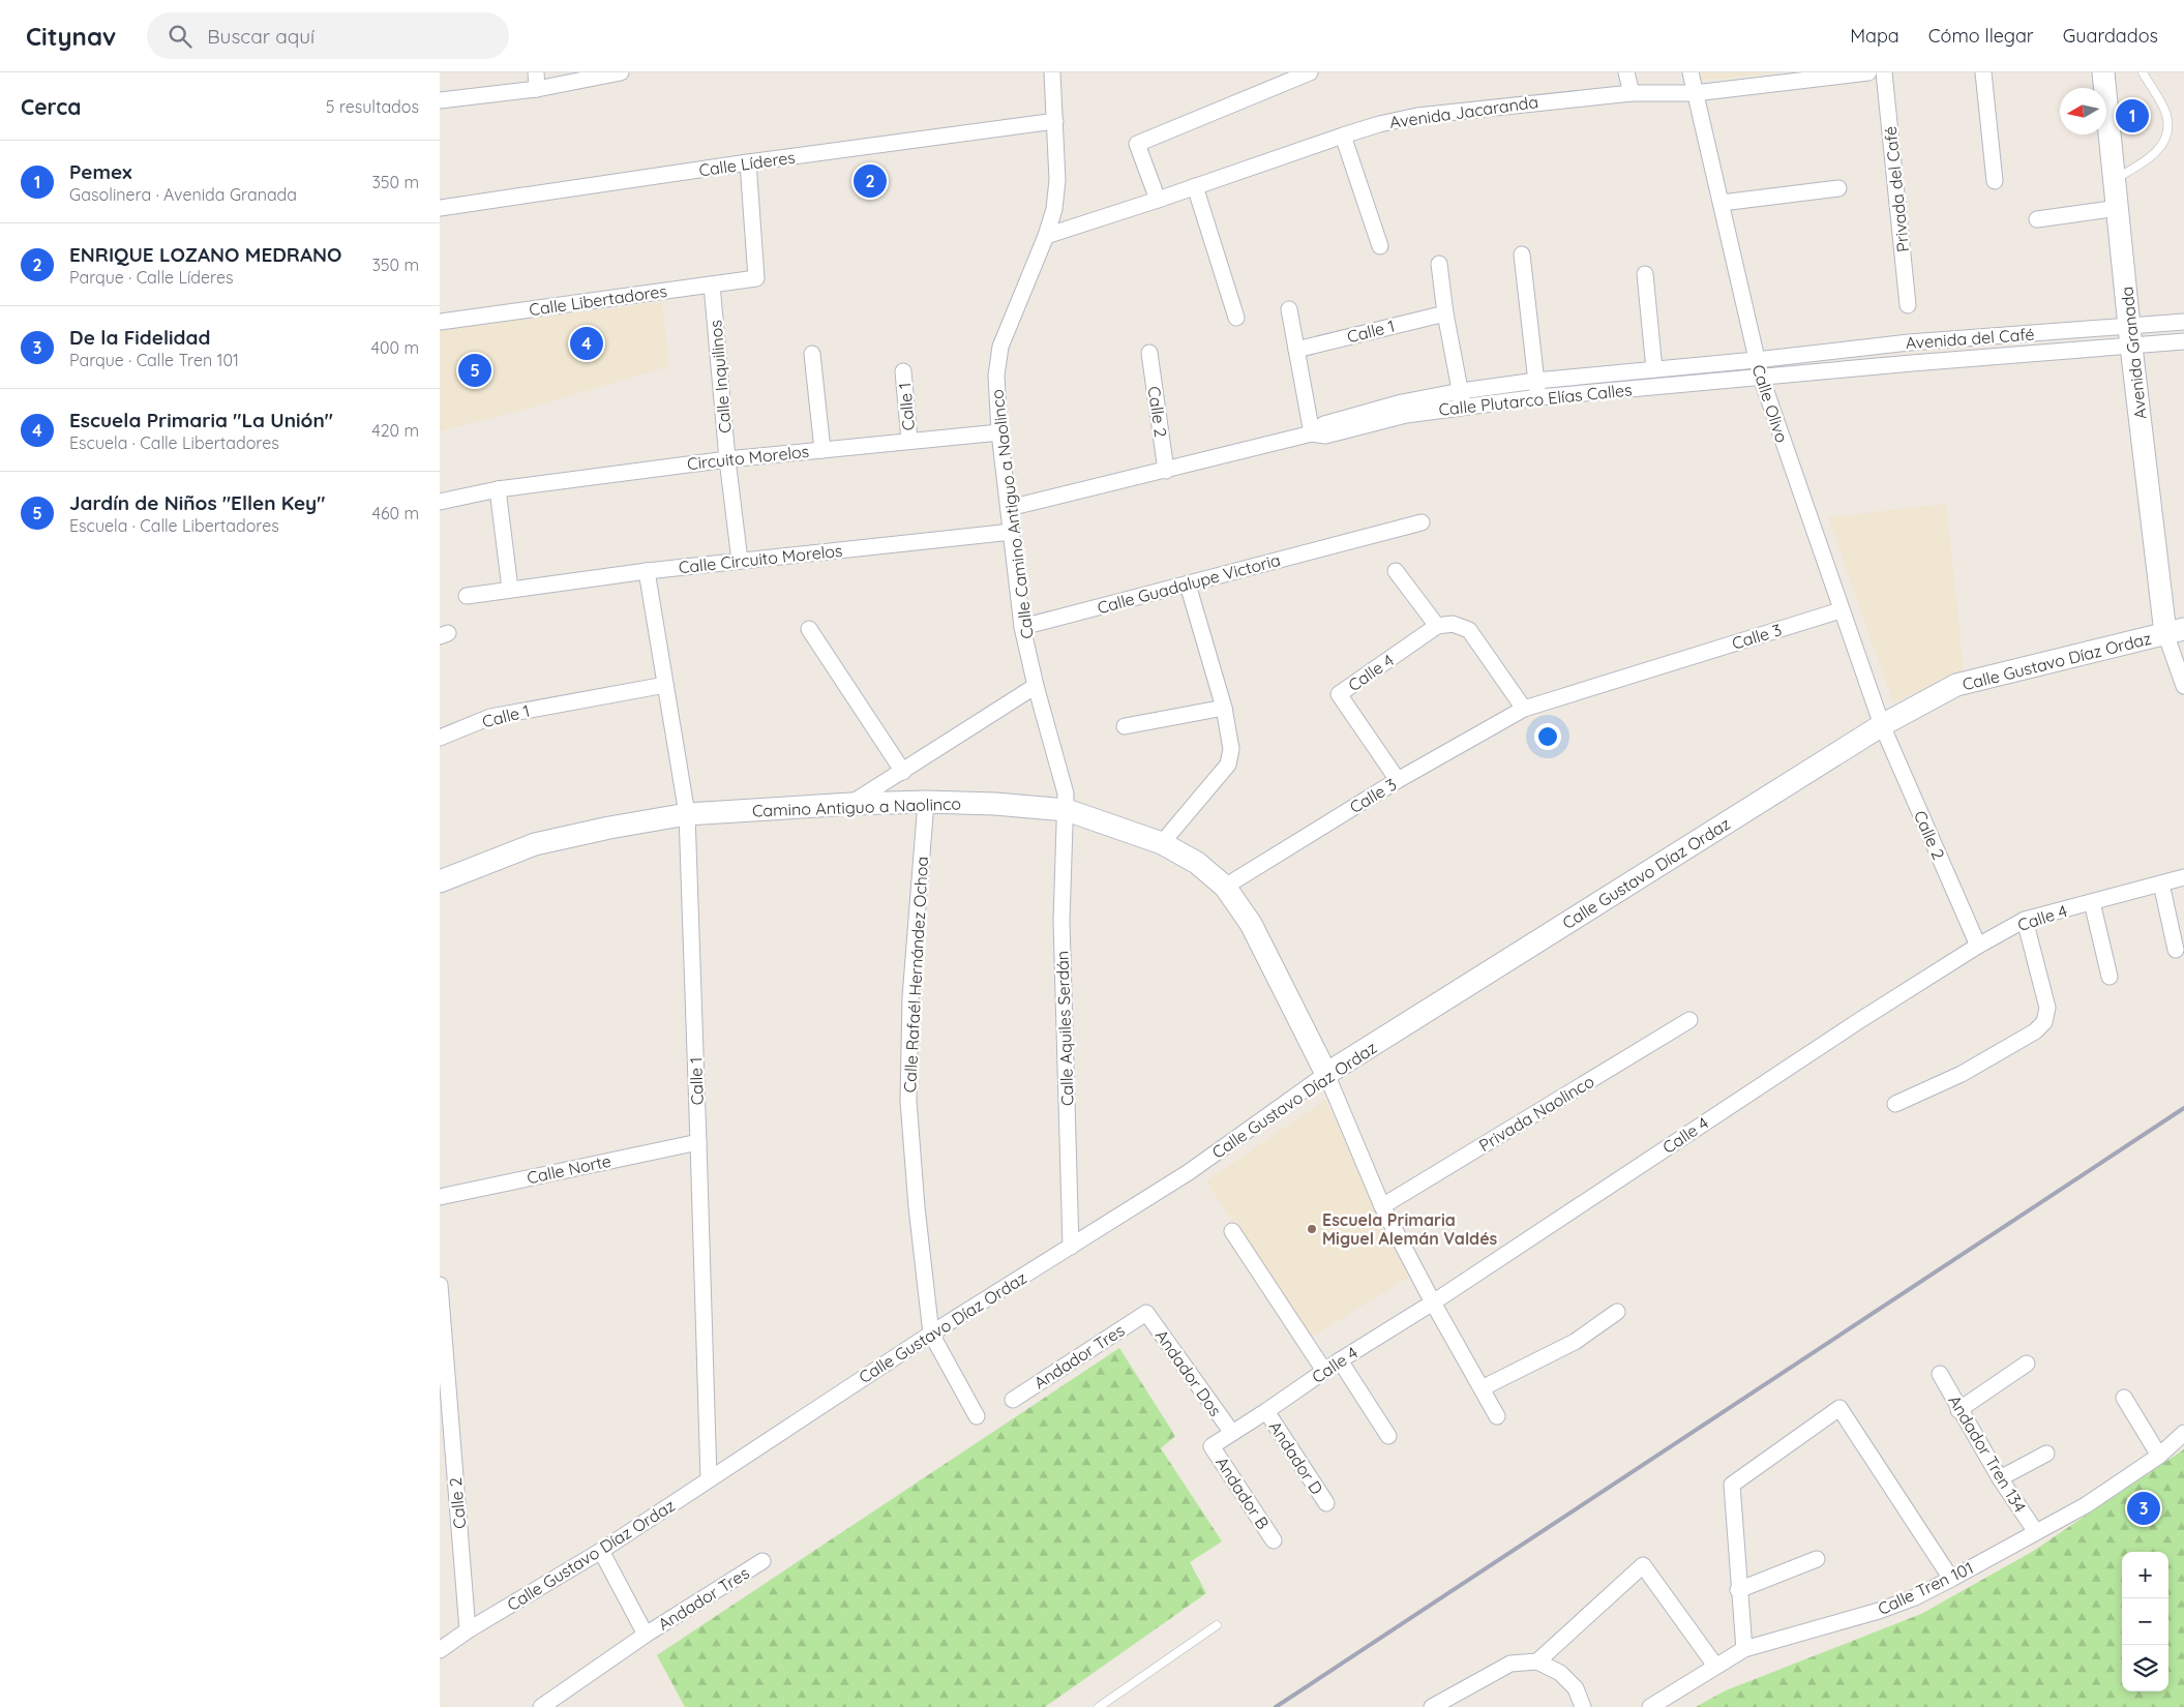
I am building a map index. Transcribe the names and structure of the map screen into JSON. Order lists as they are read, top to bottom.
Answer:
{
  "streets": {
    "main road": ["Avenida Granada", "Calle Gustavo Díaz Ordaz", "Camino Antiguo a Naolinco"],
    "street": [
      "Avenida Jacaranda",
      "Calle Líderes",
      "Privada del Café",
      "Calle Libertadores",
      "Calle 1",
      "Avenida del Café",
      "Calle Inquilinos",
      "Calle Plutarco Elías Calles",
      "Calle Olivo",
      "Calle 2",
      "Circuito Morelos",
      "Calle Camino Antiguo a Naolinco",
      "Calle Circuito Morelos",
      "Calle Guadalupe Victoria",
      "Calle 3",
      "Calle 4",
      "Calle Rafaél Hernández Ochoa",
      "Calle Aquiles Serdán",
      "Privada Naolinco",
      "Calle Norte",
      "Andador Tres",
      "Andador Dos",
      "Andador Tren 134",
      "Andador D",
      "Andador B",
      "Calle Tren 101"
    ]
  },
  "crossings": [
    ["Avenida Jacaranda", "Calle Olivo"],
    ["Avenida Jacaranda", "Calle Camino Antiguo a Naolinco"],
    ["Calle Líderes", "Calle Libertadores"],
    ["Calle Líderes", "Calle Camino Antiguo a Naolinco"],
    ["Calle Libertadores", "Calle Inquilinos"],
    ["Calle 1", "Circuito Morelos"],
    ["Calle 1", "Calle Circuito Morelos"],
    ["Calle 1", "Calle Gustavo Díaz Ordaz"],
    ["Calle 1", "Camino Antiguo a Naolinco"],
    ["Calle 1", "Calle Norte"],
    ["Avenida del Café", "Avenida Granada"],
    ["Avenida del Café", "Calle Plutarco Elías Calles"],
    ["Avenida del Café", "Calle Olivo"],
    ["Avenida Granada", "Calle Gustavo Díaz Ordaz"],
    ["Calle Inquilinos", "Circuito Morelos"],
    ["Calle Inquilinos", "Calle Circuito Morelos"],
    ["Calle Plutarco Elías Calles", "Calle Olivo"],
    ["Calle Plutarco Elías Calles", "Calle 2"],
    ["Calle Plutarco Elías Calles", "Calle Camino Antiguo a Naolinco"],
    ["Calle Olivo", "Calle 2"],
    ["Calle Olivo", "Calle 3"],
    ["Calle Olivo", "Calle Gustavo Díaz Ordaz"],
    ["Calle 2", "Calle Gustavo Díaz Ordaz"],
    ["Calle 2", "Calle 4"],
    ["Circuito Morelos", "Calle Camino Antiguo a Naolinco"],
    ["Calle Camino Antiguo a Naolinco", "Calle Circuito Morelos"],
    ["Calle Camino Antiguo a Naolinco", "Calle Guadalupe Victoria"],
    ["Calle Camino Antiguo a Naolinco", "Camino Antiguo a Naolinco"],
    ["Calle Camino Antiguo a Naolinco", "Calle Aquiles Serdán"],
    ["Calle 3", "Calle 4"],
    ["Calle 3", "Camino Antiguo a Naolinco"],
    ["Calle Gustavo Díaz Ordaz", "Camino Antiguo a Naolinco"],
    ["Calle Gustavo Díaz Ordaz", "Calle Rafaél Hernández Ochoa"],
    ["Calle Gustavo Díaz Ordaz", "Calle Aquiles Serdán"],
    ["Calle 4", "Camino Antiguo a Naolinco"],
    ["Calle 4", "Andador Dos"],
    ["Calle 4", "Andador D"],
    ["Calle 4", "Andador B"],
    ["Camino Antiguo a Naolinco", "Calle Rafaél Hernández Ochoa"],
    ["Camino Antiguo a Naolinco", "Calle Aquiles Serdán"],
    ["Camino Antiguo a Naolinco", "Privada Naolinco"],
    ["Andador Tres", "Andador Dos"],
    ["Andador Tren 134", "Calle Tren 101"]
  ],
  "places": ["Escuela Primaria Miguel Alemán Valdés"],
  "north": "left",
  "page": {
    "header": "Citynav",
    "search": "Buscar aquí",
    "nav": ["Mapa", "Cómo llegar", "Guardados"],
    "heading": ["Cerca", "5 resultados"],
    "pins": [
      "1",
      "2",
      "4",
      "5",
      "3"
    ],
    "list": [
      {
        "mark": "1",
        "name": "Pemex",
        "note": "Gasolinera · Avenida Granada",
        "value": "350 m"
      },
      {
        "mark": "2",
        "name": "ENRIQUE LOZANO MEDRANO",
        "note": "Parque · Calle Líderes",
        "value": "350 m"
      },
      {
        "mark": "3",
        "name": "De la Fidelidad",
        "note": "Parque · Calle Tren 101",
        "value": "400 m"
      },
      {
        "mark": "4",
        "name": "Escuela Primaria \"La Unión\"",
        "note": "Escuela · Calle Libertadores",
        "value": "420 m"
      },
      {
        "mark": "5",
        "name": "Jardín de Niños \"Ellen Key\"",
        "note": "Escuela · Calle Libertadores",
        "value": "460 m"
      }
    ],
    "map_buttons": ["+", "−"]
  }
}
